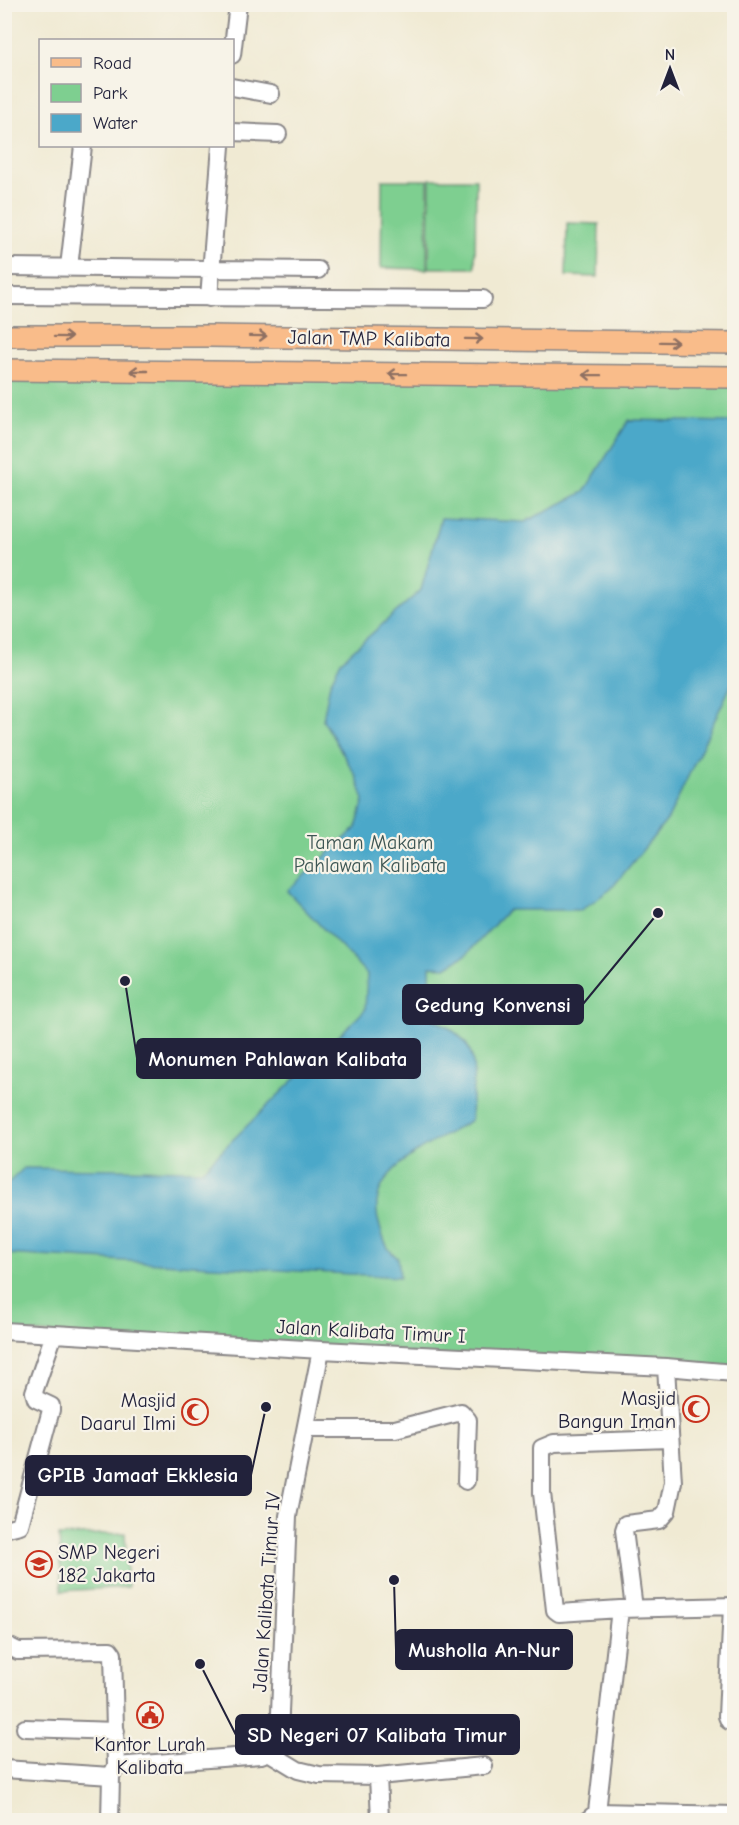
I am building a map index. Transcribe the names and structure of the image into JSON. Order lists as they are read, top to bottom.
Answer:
{
  "streets": {
    "main road": ["Jalan TMP Kalibata"],
    "street": ["Jalan Kalibata Timur I", "Jalan Kalibata Timur IV"]
  },
  "crossings": [
    ["Jalan Kalibata Timur I", "Jalan Kalibata Timur IV"]
  ],
  "parks": ["Taman Makam Pahlawan Kalibata"],
  "places": {
    "other": [
      "Gedung Konvensi",
      "Monumen Pahlawan Kalibata",
      "GPIB Jamaat Ekklesia",
      "Musholla An-Nur",
      "SD Negeri 07 Kalibata Timur"
    ],
    "mosque": ["Masjid Bangun Iman", "Masjid Daarul Ilmi"],
    "school or university": ["SMP Negeri 182 Jakarta"],
    "public building": ["Kantor Lurah Kalibata"]
  },
  "legend": ["Road", "Park", "Water"],
  "north": "top"
}
